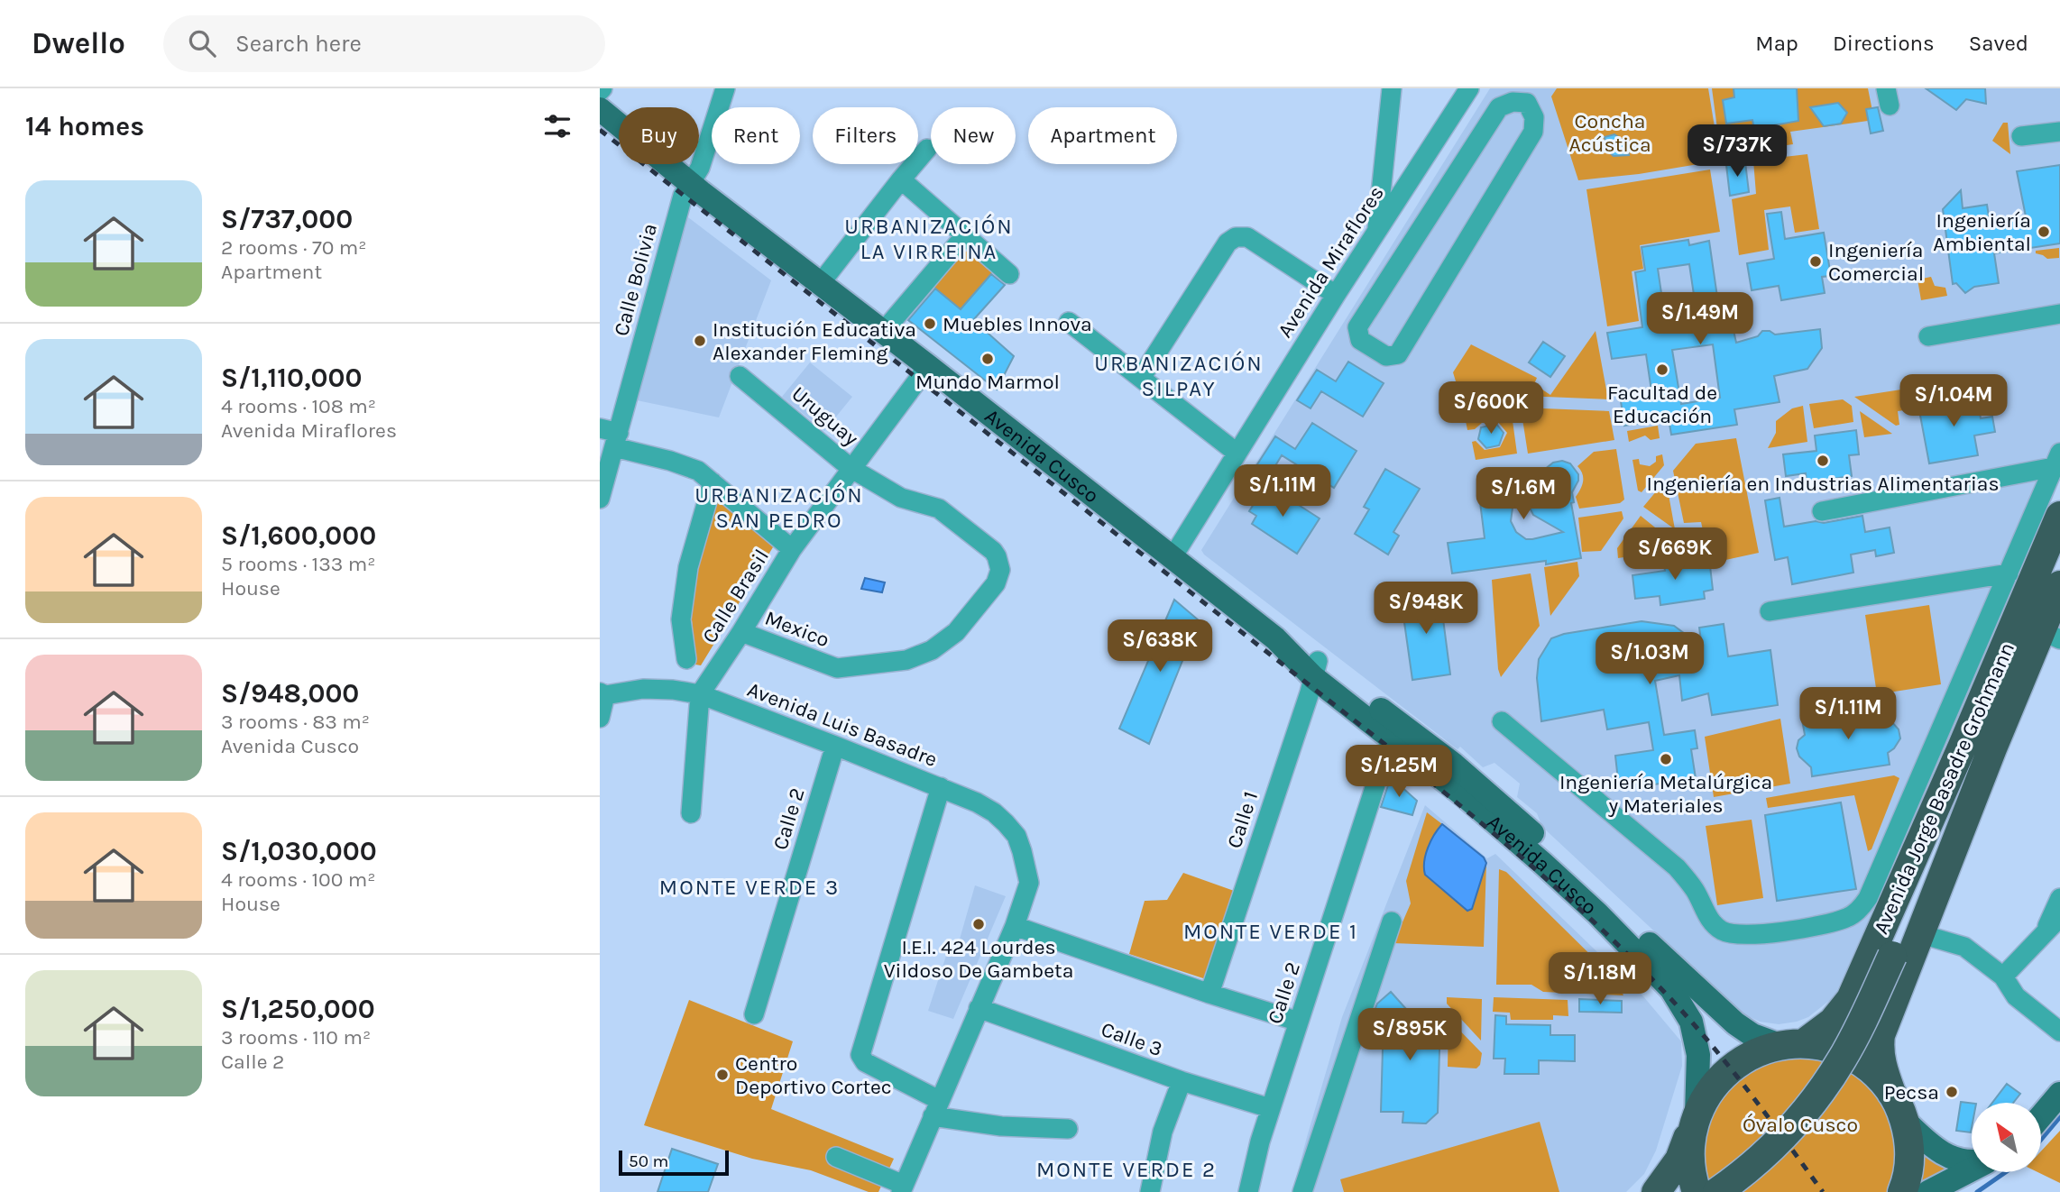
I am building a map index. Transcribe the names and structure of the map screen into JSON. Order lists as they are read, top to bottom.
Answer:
{
  "streets": {
    "highway": ["Avenida Jorge Basadre Grohmann"],
    "main road": ["Avenida Cusco"],
    "street": [
      "Avenida Miraflores",
      "Calle Bolivia",
      "Uruguay",
      "Calle Brasil",
      "Mexico",
      "Avenida Luis Basadre",
      "Calle 2",
      "Calle 1",
      "Calle 3"
    ]
  },
  "crossings": [
    ["Avenida Miraflores", "Avenida Cusco"],
    ["Calle Bolivia", "Avenida Cusco"],
    ["Uruguay", "Calle Brasil"],
    ["Uruguay", "Mexico"],
    ["Avenida Cusco", "Calle Brasil"],
    ["Avenida Cusco", "Avenida Jorge Basadre Grohmann"],
    ["Avenida Cusco", "Calle 2"],
    ["Avenida Cusco", "Calle 1"],
    ["Calle Brasil", "Mexico"],
    ["Calle Brasil", "Avenida Luis Basadre"],
    ["Avenida Luis Basadre", "Calle 2"],
    ["Calle 2", "Calle 3"]
  ],
  "districts": [
    "URBANIZACIÓN LA VIRREINA",
    "URBANIZACIÓN SILPAY",
    "URBANIZACIÓN SAN PEDRO",
    "MONTE VERDE 3",
    "MONTE VERDE 1",
    "MONTE VERDE 2"
  ],
  "parks": ["Concha Acústica", "Óvalo Cusco"],
  "places": [
    "Ingeniería Ambiental",
    "Ingeniería Comercial",
    "Muebles Innova",
    "Institución Educativa Alexander Fleming",
    "Mundo Marmol",
    "Facultad de Educación",
    "Ingeniería en Industrias Alimentarias",
    "Ingeniería Metalúrgica y Materiales",
    "I.E.I. 424 Lourdes Vildoso De Gambeta",
    "Centro Deportivo Cortec",
    "Pecsa"
  ],
  "scale_bar": "50 m",
  "north": "top left",
  "page": {
    "header": "Dwello",
    "search": "Search here",
    "nav": ["Map", "Directions", "Saved"],
    "heading": "14 homes",
    "chip": [
      "Buy",
      "Rent",
      "Filters",
      "New",
      "Apartment"
    ],
    "price": [
      "S/737K",
      "S/1.49M",
      "S/1.04M",
      "S/600K",
      "S/1.11M",
      "S/1.6M",
      "S/669K",
      "S/948K",
      "S/638K",
      "S/1.03M",
      "S/1.11M",
      "S/1.25M",
      "S/1.18M",
      "S/895K"
    ],
    "list": [
      {
        "name": "S/737,000",
        "note": "2 rooms · 70 m² · Apartment"
      },
      {
        "name": "S/1,110,000",
        "note": "4 rooms · 108 m² · Avenida Miraflores"
      },
      {
        "name": "S/1,600,000",
        "note": "5 rooms · 133 m² · House"
      },
      {
        "name": "S/948,000",
        "note": "3 rooms · 83 m² · Avenida Cusco"
      },
      {
        "name": "S/1,030,000",
        "note": "4 rooms · 100 m² · House"
      },
      {
        "name": "S/1,250,000",
        "note": "3 rooms · 110 m² · Calle 2"
      }
    ],
    "scale": "50 m"
  }
}
